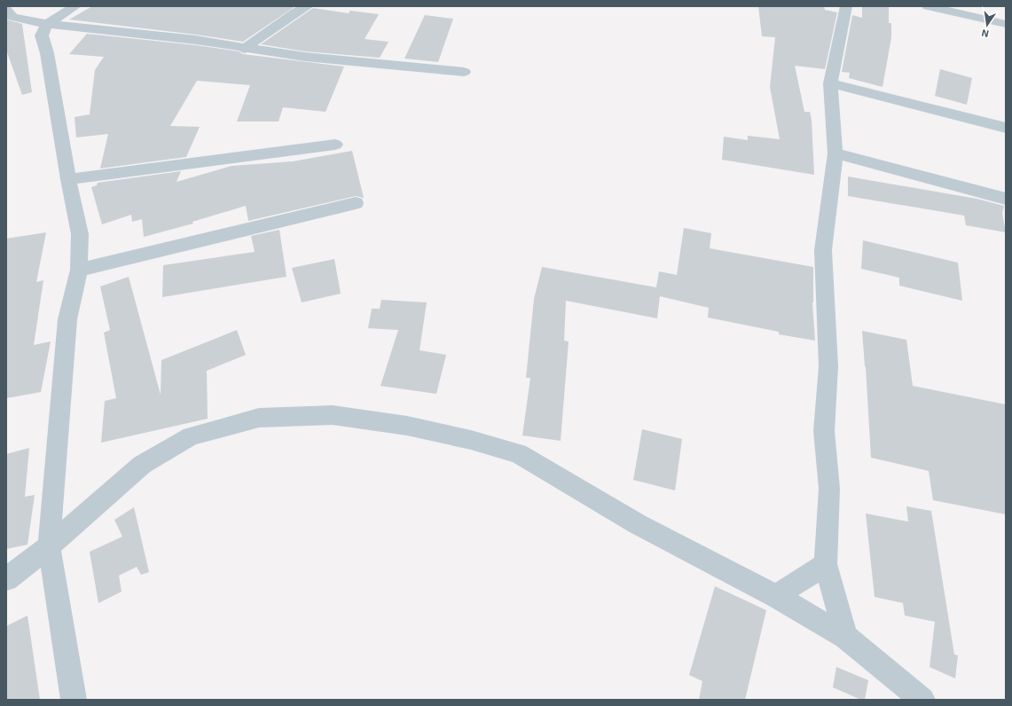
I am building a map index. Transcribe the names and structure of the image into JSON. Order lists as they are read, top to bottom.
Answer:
{
  "north": "bottom"
}
